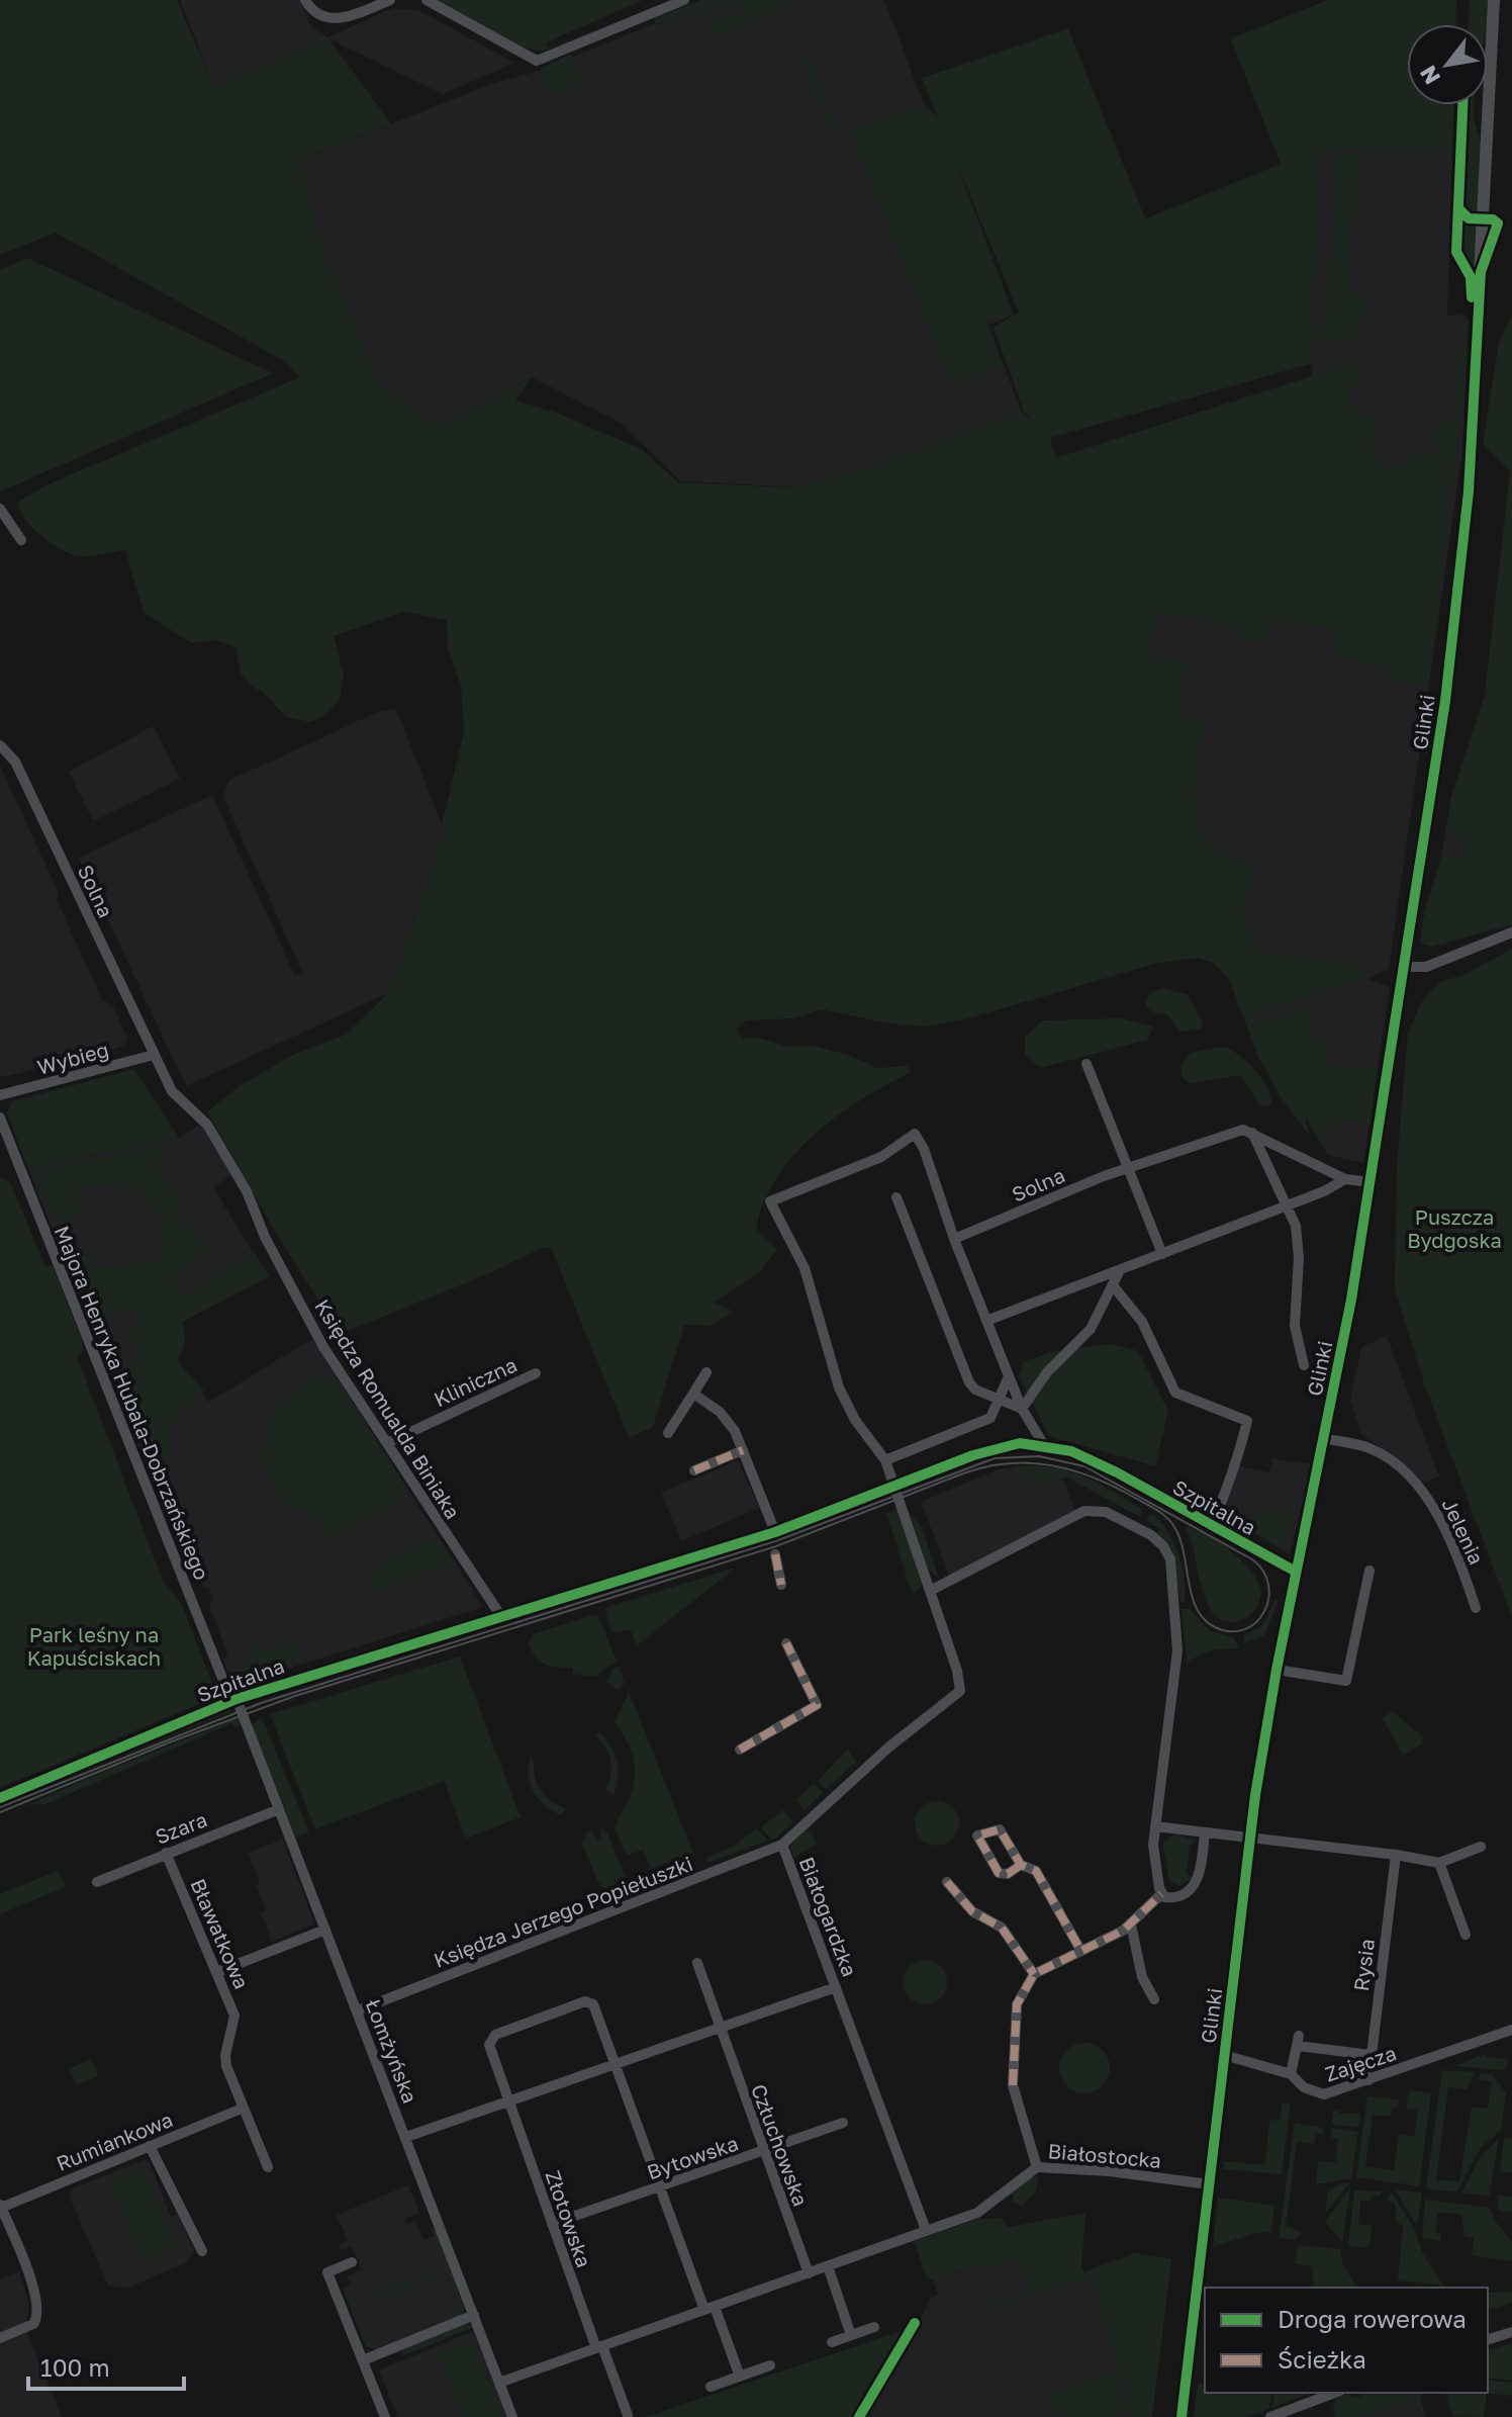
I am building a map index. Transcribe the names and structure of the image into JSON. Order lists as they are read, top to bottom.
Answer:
{
  "streets": {
    "street": [
      "Glinki",
      "Solna",
      "Wybieg",
      "Kliniczna",
      "Majora Henryka Hubala-Dobrzańskiego",
      "Księdza Romualda Biniaka",
      "Szpitalna",
      "Jelenia",
      "Szara",
      "Księdza Jerzego Popiełuszki",
      "Białogardzka",
      "Bławatkowa",
      "Rysia",
      "Łomżyńska",
      "Zajęcza",
      "Rumiankowa",
      "Człuchowska",
      "Białostocka",
      "Bytowska",
      "Złotowska"
    ]
  },
  "crossings": [
    ["Glinki", "Szpitalna"],
    ["Glinki", "Jelenia"],
    ["Glinki", "Zajęcza"],
    ["Glinki", "Białostocka"],
    ["Solna", "Wybieg"],
    ["Solna", "Księdza Romualda Biniaka"],
    ["Solna", "Białogardzka"],
    ["Wybieg", "Księdza Romualda Biniaka"],
    ["Kliniczna", "Księdza Romualda Biniaka"],
    ["Majora Henryka Hubala-Dobrzańskiego", "Szpitalna"],
    ["Majora Henryka Hubala-Dobrzańskiego", "Łomżyńska"],
    ["Księdza Romualda Biniaka", "Szpitalna"],
    ["Szpitalna", "Białogardzka"],
    ["Szpitalna", "Łomżyńska"],
    ["Szara", "Bławatkowa"],
    ["Szara", "Łomżyńska"],
    ["Księdza Jerzego Popiełuszki", "Białogardzka"],
    ["Księdza Jerzego Popiełuszki", "Łomżyńska"],
    ["Białogardzka", "Białostocka"],
    ["Bławatkowa", "Rumiankowa"],
    ["Rysia", "Zajęcza"],
    ["Łomżyńska", "Białostocka"],
    ["Człuchowska", "Białostocka"],
    ["Człuchowska", "Bytowska"],
    ["Białostocka", "Złotowska"],
    ["Bytowska", "Złotowska"]
  ],
  "parks": ["Puszcza Bydgoska", "Park leśny na Kapuściskach"],
  "legend": ["Droga rowerowa", "Ścieżka"],
  "scale_bar": "100 m",
  "north": "bottom left"
}
